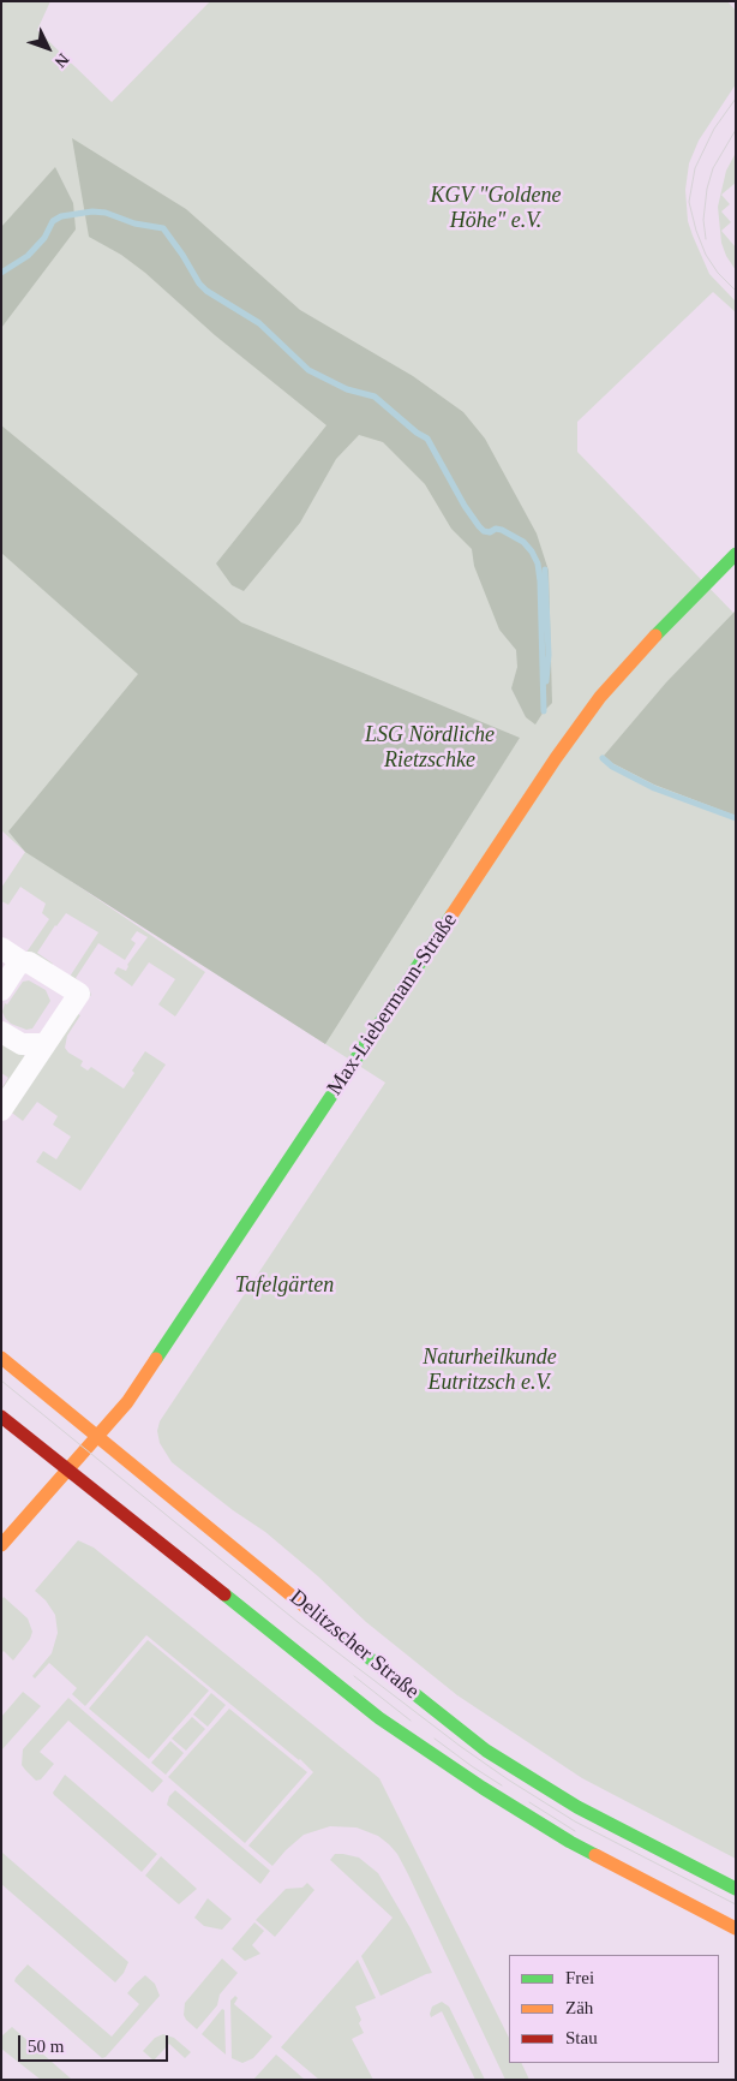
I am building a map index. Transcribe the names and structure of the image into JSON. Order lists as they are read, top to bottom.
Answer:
{
  "streets": {
    "main road": ["Max-Liebermann-Straße", "Delitzscher Straße"]
  },
  "crossings": [
    ["Max-Liebermann-Straße", "Delitzscher Straße"]
  ],
  "parks": [
    "KGV \"Goldene Höhe\" e.V.",
    "LSG Nördliche Rietzschke",
    "Tafelgärten",
    "Naturheilkunde Eutritzsch e.V."
  ],
  "legend": ["Frei", "Zäh", "Stau"],
  "scale_bar": "50 m",
  "north": "bottom right"
}
